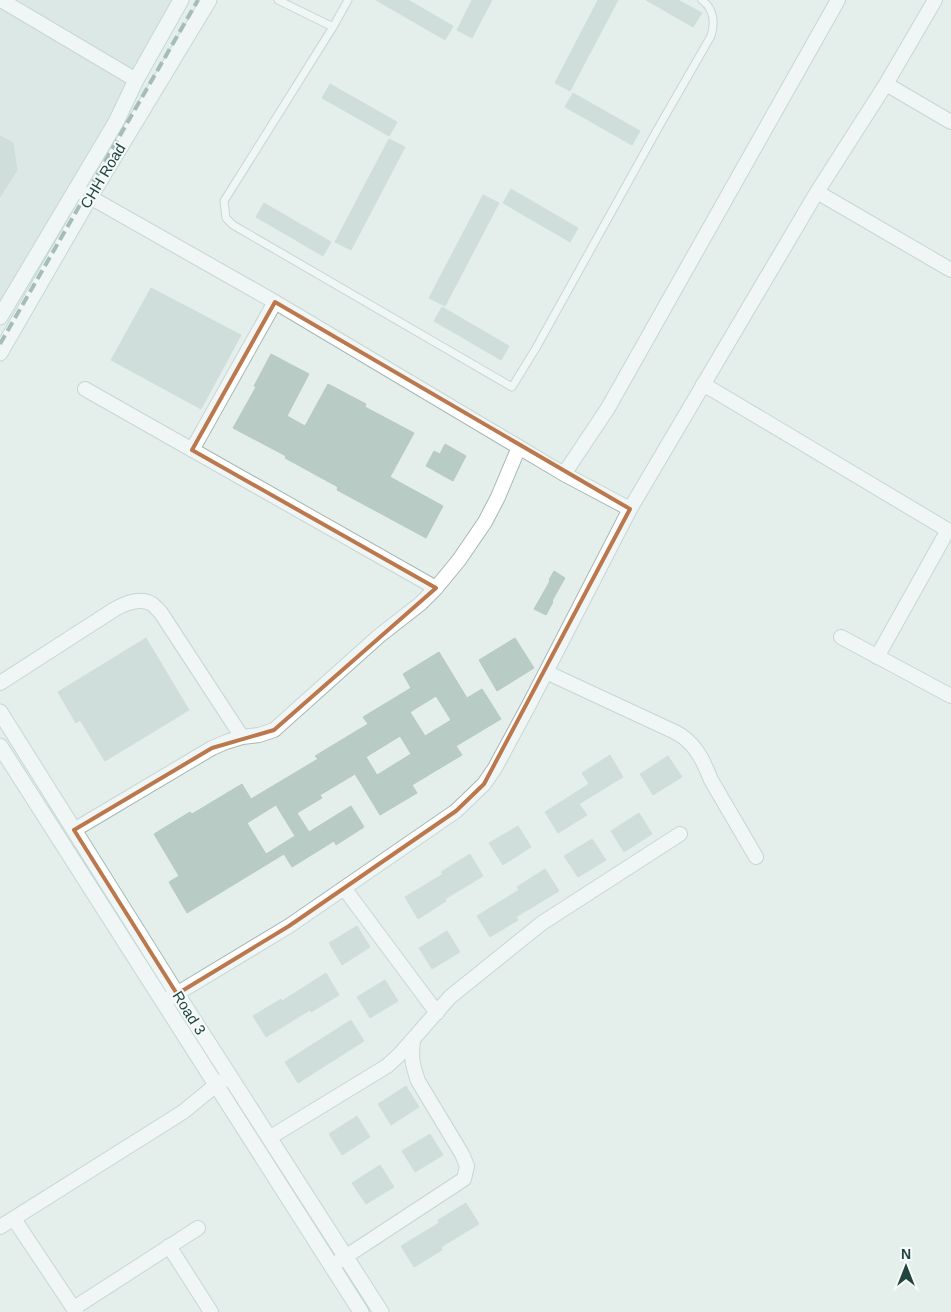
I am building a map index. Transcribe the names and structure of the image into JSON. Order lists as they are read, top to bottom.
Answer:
{
  "streets": {
    "street": ["CHH Road", "Road 3"]
  },
  "north": "top"
}
